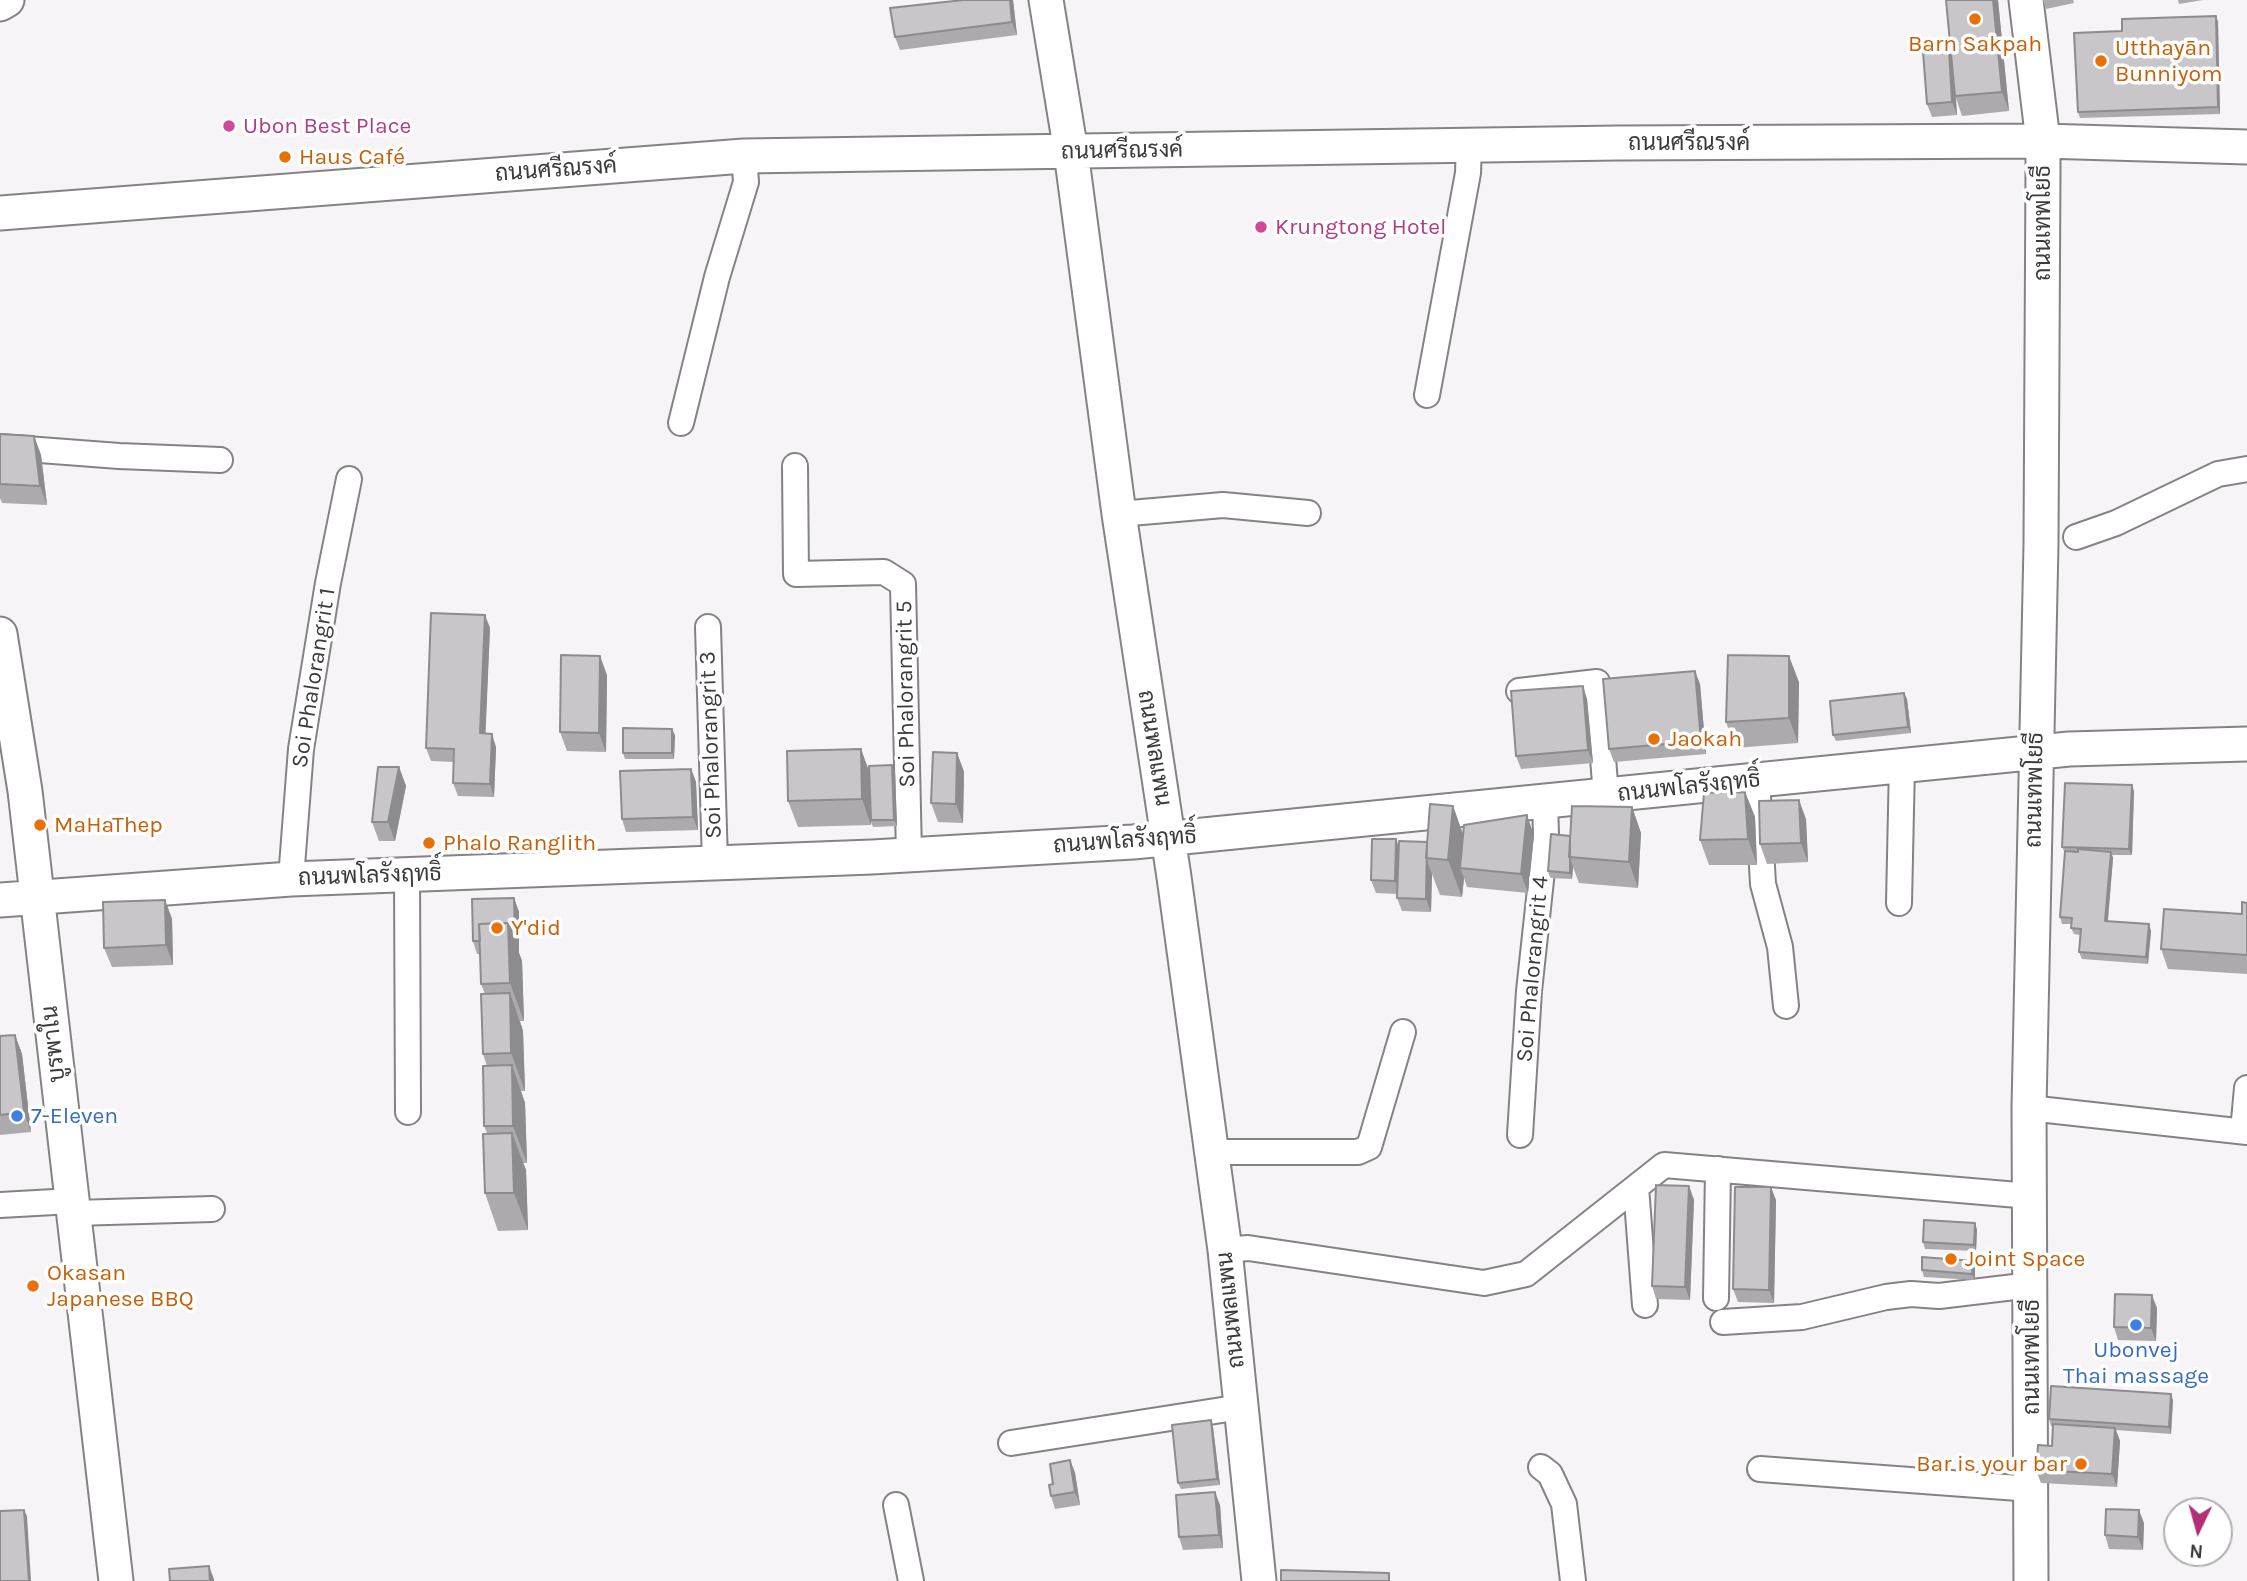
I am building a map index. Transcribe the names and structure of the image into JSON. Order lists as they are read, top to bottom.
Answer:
{
  "streets": {
    "street": [
      "ถนนศรีณรงค์",
      "ถนนเทพโยธี",
      "Soi Phalorangrit 1",
      "Soi Phalorangrit 5",
      "Soi Phalorangrit 3",
      "ถนนพลแพน",
      "ถนนพโลรังฤทธิ์",
      "Soi Phalorangrit 4",
      "บูรพาใน"
    ]
  },
  "crossings": [
    ["ถนนศรีณรงค์", "ถนนเทพโยธี"],
    ["ถนนศรีณรงค์", "ถนนพลแพน"],
    ["ถนนเทพโยธี", "ถนนพโลรังฤทธิ์"],
    ["Soi Phalorangrit 1", "ถนนพโลรังฤทธิ์"],
    ["Soi Phalorangrit 5", "ถนนพโลรังฤทธิ์"],
    ["Soi Phalorangrit 3", "ถนนพโลรังฤทธิ์"],
    ["ถนนพลแพน", "ถนนพโลรังฤทธิ์"],
    ["ถนนพโลรังฤทธิ์", "Soi Phalorangrit 4"],
    ["ถนนพโลรังฤทธิ์", "บูรพาใน"]
  ],
  "places": [
    "Barn Sakpah",
    "Utthayān Bunniyom",
    "Ubon Best Place",
    "Haus Café",
    "Krungtong Hotel",
    "Jaokah",
    "MaHaThep",
    "Phalo Ranglith",
    "Y'did",
    "7-Eleven",
    "Joint Space",
    "Okasan Japanese BBQ",
    "Ubonvej Thai massage",
    "Bar is your bar"
  ],
  "north": "bottom"
}
